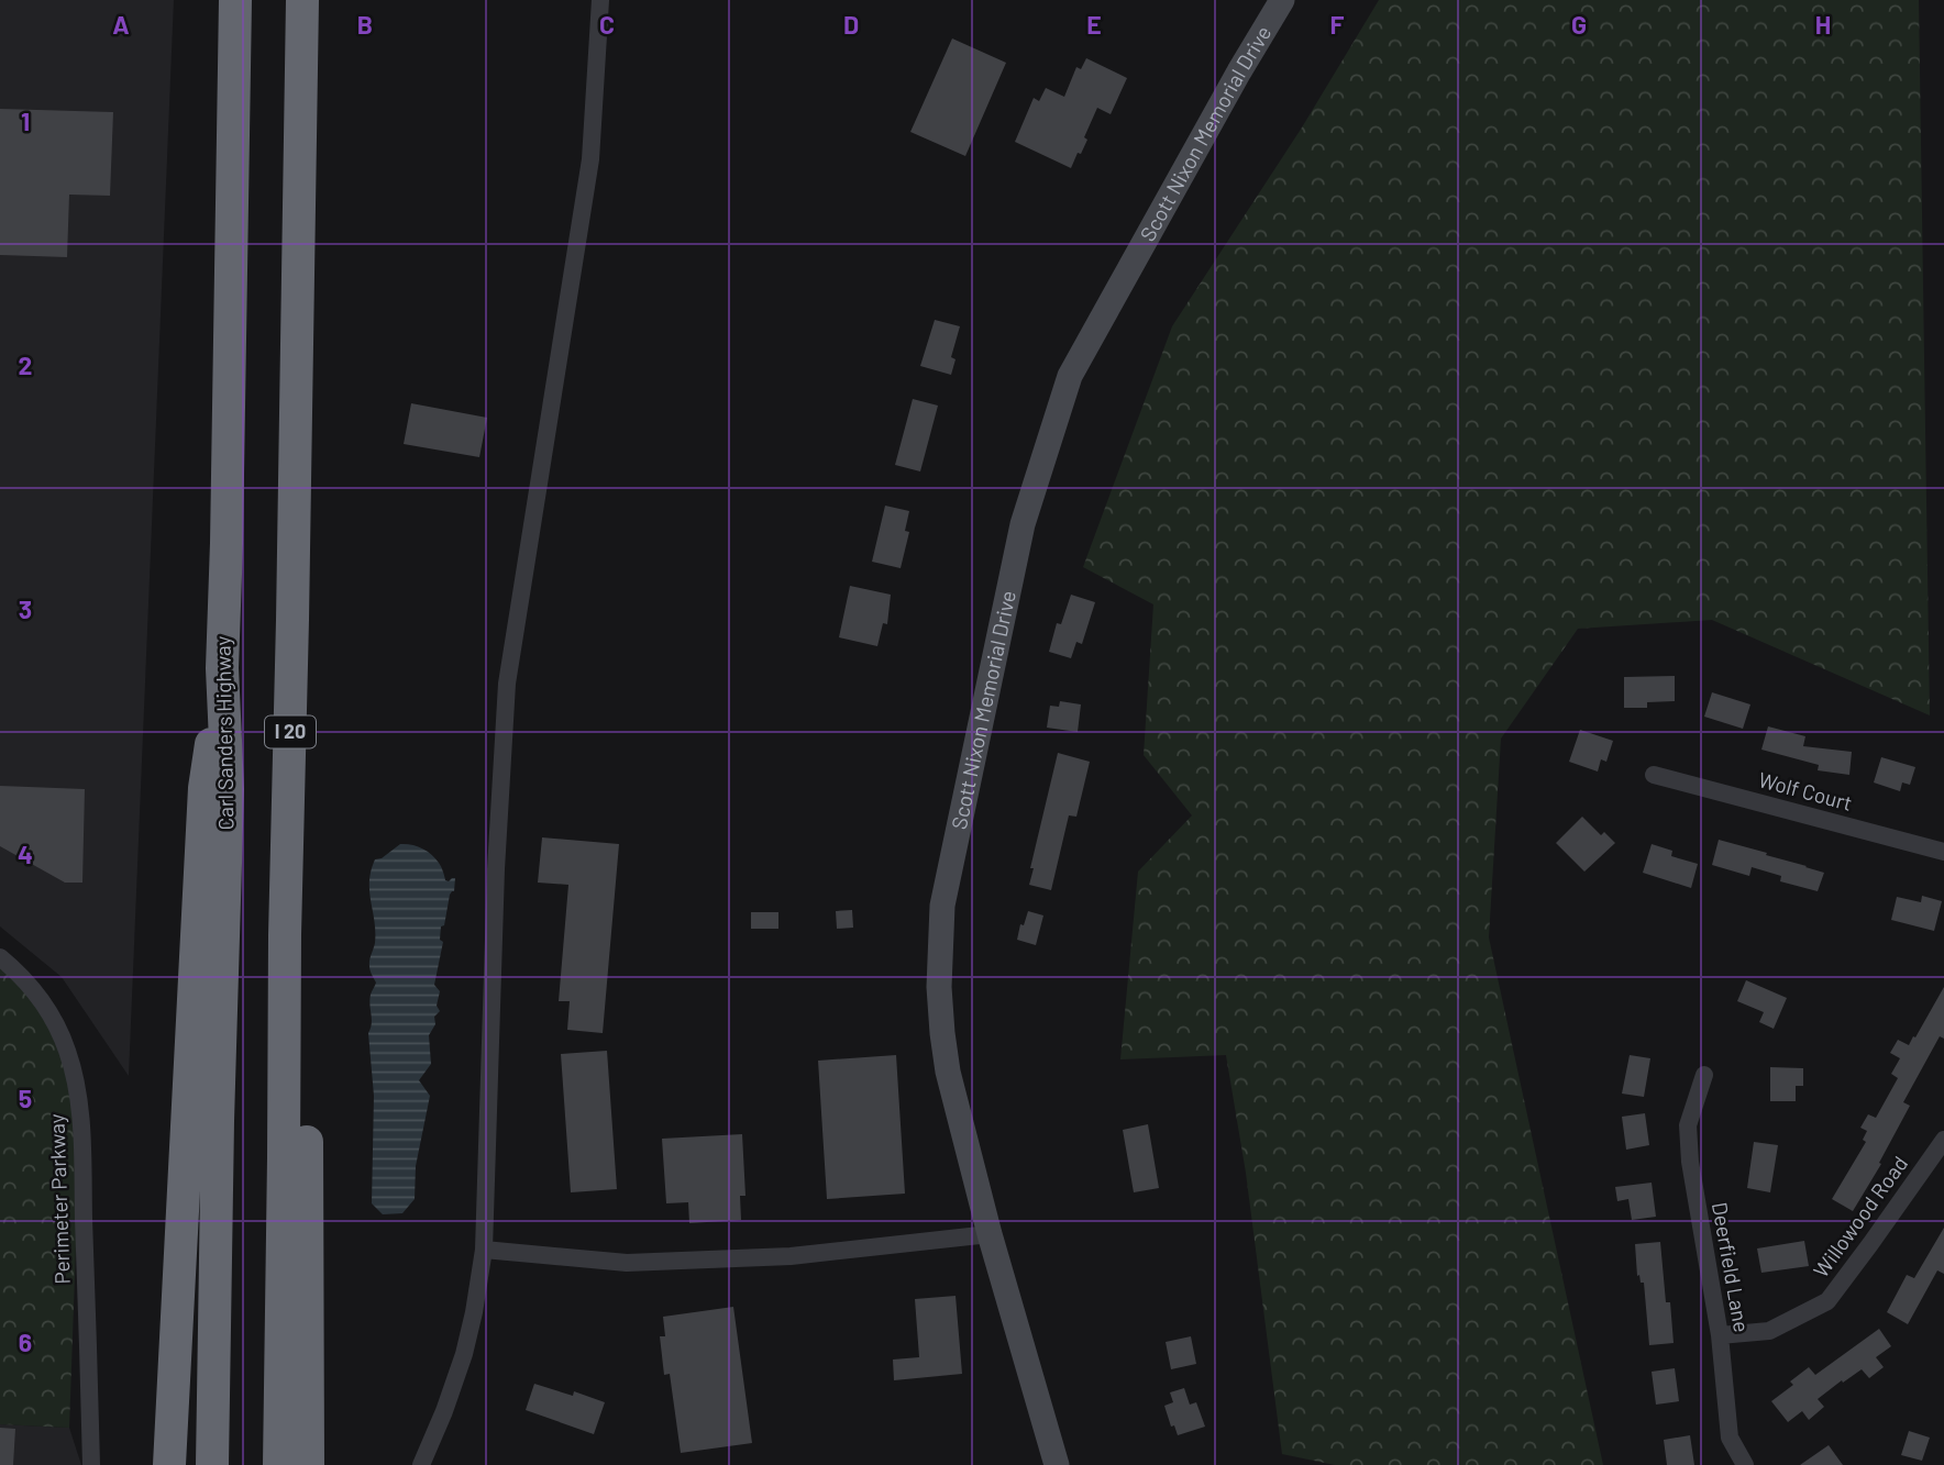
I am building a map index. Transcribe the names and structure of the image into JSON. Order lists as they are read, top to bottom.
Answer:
{
  "streets": {
    "highway": ["I 20", "Carl Sanders Highway"],
    "main road": ["Scott Nixon Memorial Drive"],
    "street": [
      "Wolf Court",
      "Perimeter Parkway",
      "Willowood Road",
      "Deerfield Lane"
    ]
  },
  "crossings": [
    ["Willowood Road", "Deerfield Lane"]
  ],
  "grid": {
    "columns": [
      "A",
      "B",
      "C",
      "D",
      "E",
      "F",
      "G",
      "H"
    ],
    "rows": [
      "1",
      "2",
      "3",
      "4",
      "5",
      "6"
    ]
  }
}
